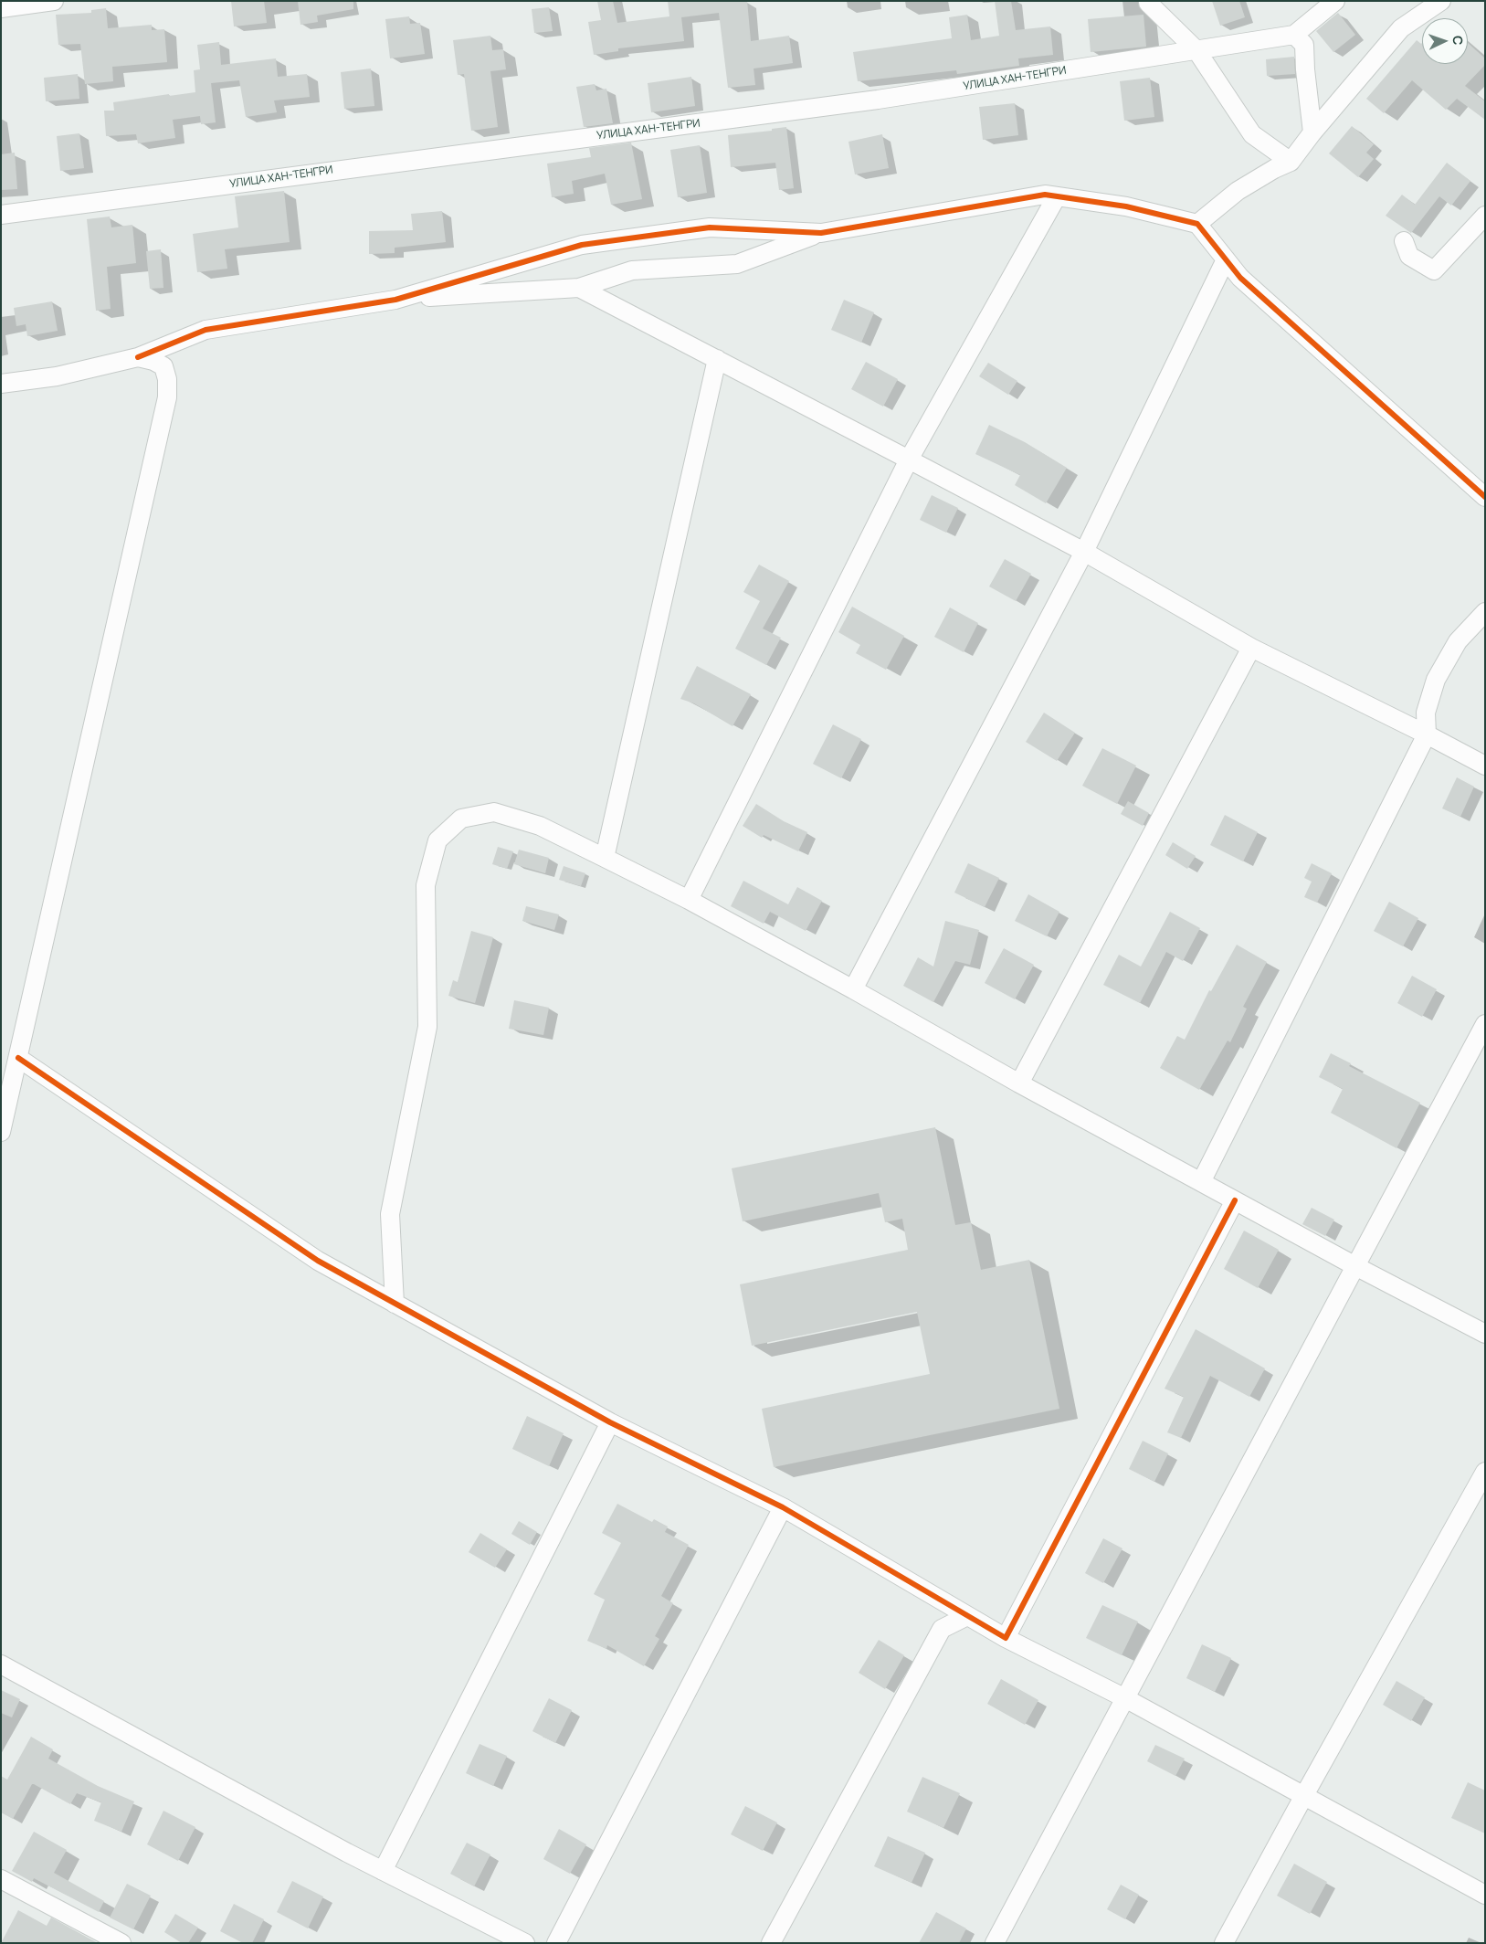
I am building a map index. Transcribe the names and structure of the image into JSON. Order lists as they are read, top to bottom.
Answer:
{
  "streets": {
    "street": ["УЛИЦА ХАН-ТЕНГРИ"]
  },
  "north": "right"
}
